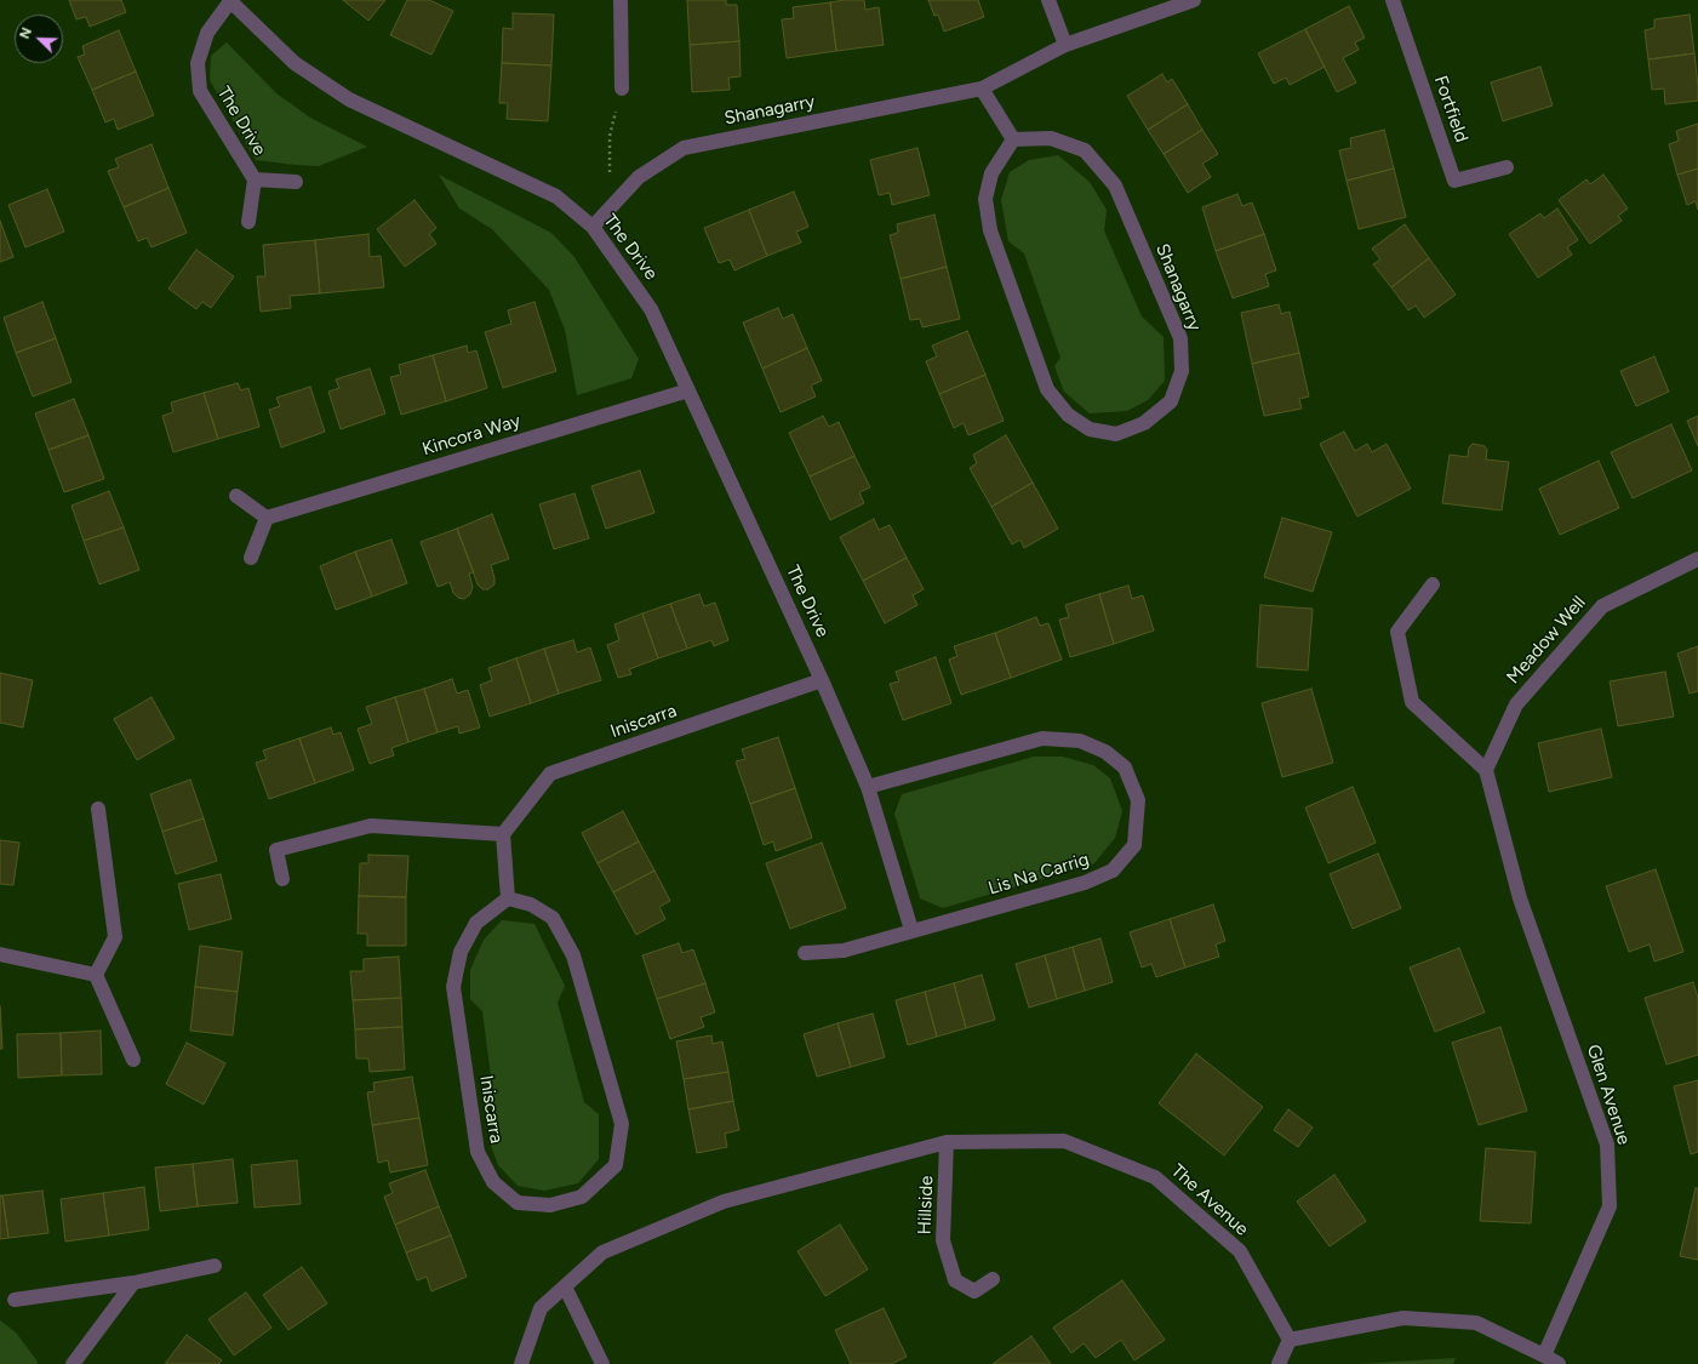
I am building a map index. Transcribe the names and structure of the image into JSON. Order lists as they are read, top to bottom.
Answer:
{
  "streets": {
    "street": [
      "Fortfield",
      "Shanagarry",
      "The Drive",
      "Kincora Way",
      "Meadow Well",
      "Iniscarra",
      "Lis Na Carrig",
      "Glen Avenue",
      "The Avenue",
      "Hillside"
    ]
  },
  "crossings": [
    ["Shanagarry", "The Drive"],
    ["The Drive", "Kincora Way"],
    ["The Drive", "Iniscarra"],
    ["Meadow Well", "Glen Avenue"],
    ["The Avenue", "Hillside"]
  ],
  "north": "top left"
}
